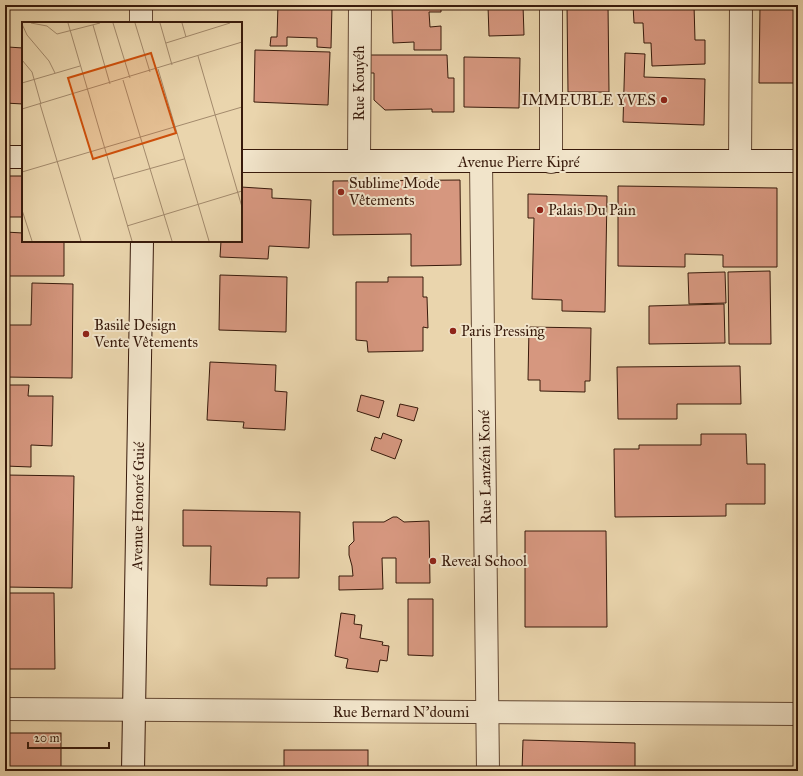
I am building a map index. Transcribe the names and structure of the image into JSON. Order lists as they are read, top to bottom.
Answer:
{
  "streets": {
    "street": [
      "Rue Kouyéh",
      "Avenue Pierre Kipré",
      "Rue Lanzéni Koné",
      "Avenue Honoré Guié",
      "Rue Bernard N'doumi"
    ]
  },
  "crossings": [
    ["Rue Kouyéh", "Avenue Pierre Kipré"],
    ["Avenue Pierre Kipré", "Rue Lanzéni Koné"],
    ["Rue Lanzéni Koné", "Rue Bernard N'doumi"],
    ["Avenue Honoré Guié", "Rue Bernard N'doumi"]
  ],
  "places": [
    "IMMEUBLE YVES",
    "Sublime Mode Vêtements",
    "Palais Du Pain",
    "Paris Pressing",
    "Basile Design Vente Vêtements",
    "Reveal School"
  ],
  "scale_bar": "20 m"
}
